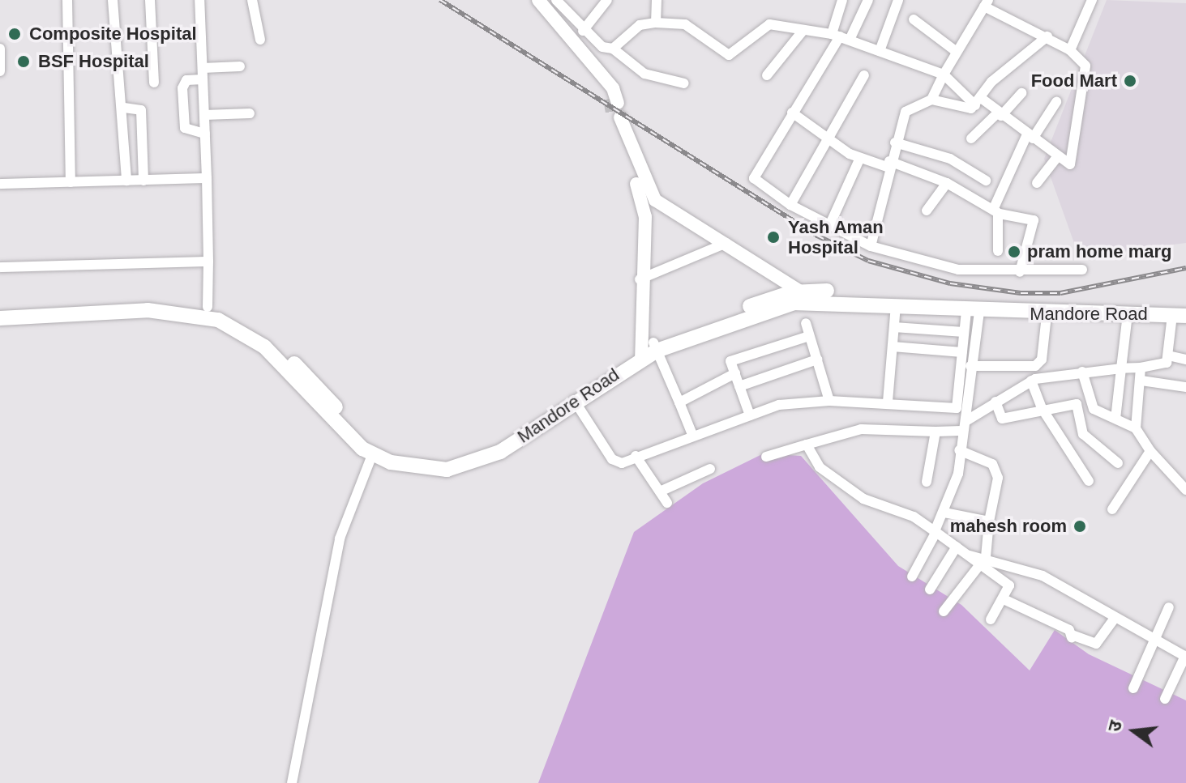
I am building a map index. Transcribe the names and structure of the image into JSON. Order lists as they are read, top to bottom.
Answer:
{
  "streets": {
    "highway": ["Mandore Road"]
  },
  "places": [
    "Composite Hospital",
    "BSF Hospital",
    "Food Mart",
    "Yash Aman Hospital",
    "pram home marg",
    "mahesh room"
  ],
  "north": "left"
}
